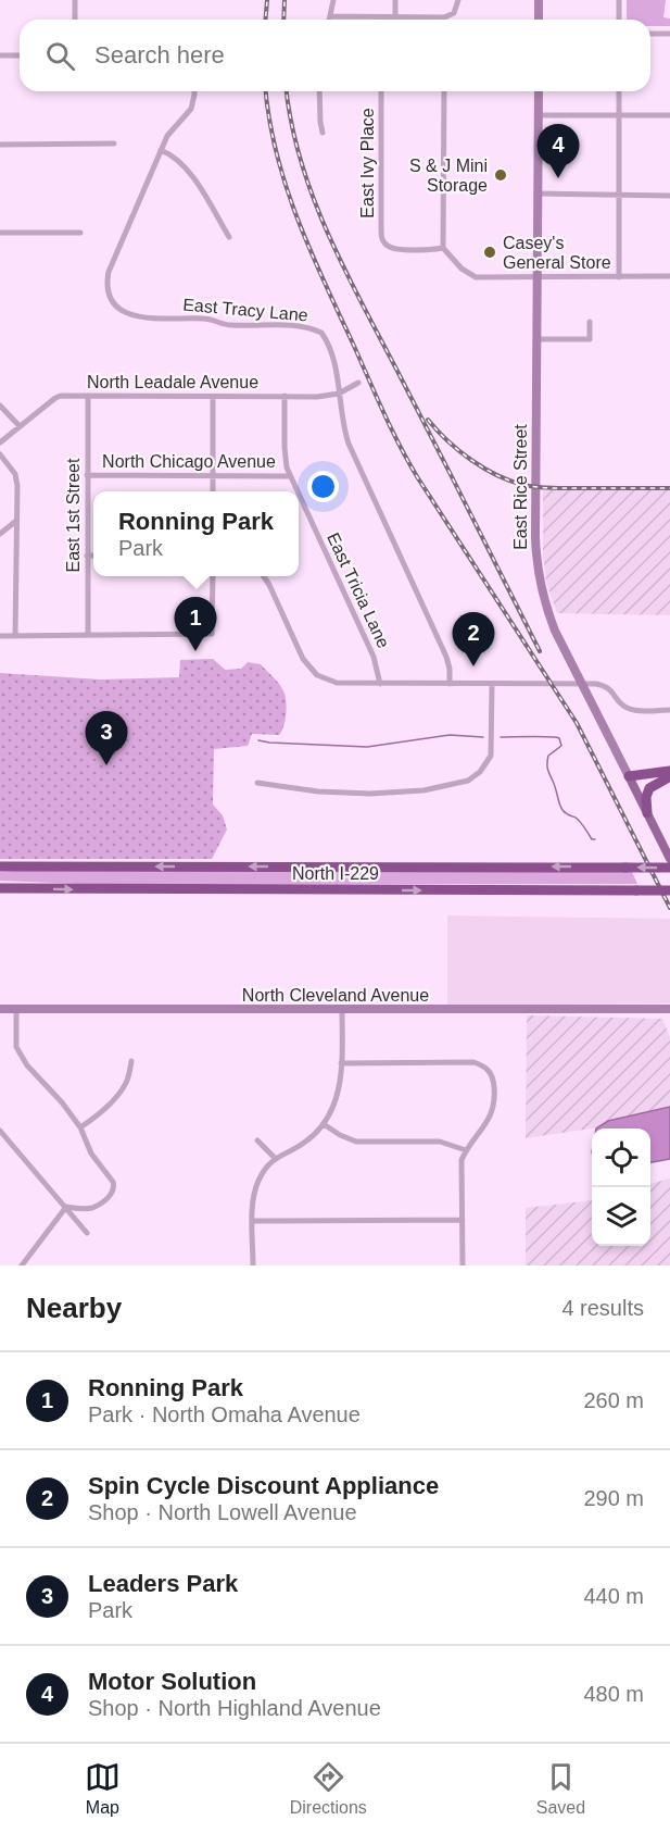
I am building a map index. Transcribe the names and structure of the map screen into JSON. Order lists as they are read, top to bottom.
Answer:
{
  "streets": {
    "highway": ["North I-229"],
    "main road": ["East Rice Street", "North Cleveland Avenue"],
    "street": [
      "East Ivy Place",
      "East Tracy Lane",
      "North Leadale Avenue",
      "North Chicago Avenue",
      "East 1st Street",
      "East Tricia Lane"
    ]
  },
  "crossings": [
    ["East Tracy Lane", "North Leadale Avenue"],
    ["North Leadale Avenue", "East 1st Street"],
    ["North Leadale Avenue", "East Tricia Lane"],
    ["North Chicago Avenue", "East 1st Street"],
    ["North Chicago Avenue", "East Tricia Lane"]
  ],
  "places": ["S & J Mini Storage", "Casey's General Store"],
  "page": {
    "search": "Search here",
    "pins": [
      "4",
      "1",
      "2",
      "3"
    ],
    "popup": ["Ronning Park", "Park"],
    "heading": ["Nearby", "4 results"],
    "list": [
      {
        "mark": "1",
        "name": "Ronning Park",
        "note": "Park · North Omaha Avenue",
        "value": "260 m"
      },
      {
        "mark": "2",
        "name": "Spin Cycle Discount Appliance",
        "note": "Shop · North Lowell Avenue",
        "value": "290 m"
      },
      {
        "mark": "3",
        "name": "Leaders Park",
        "note": "Park",
        "value": "440 m"
      },
      {
        "mark": "4",
        "name": "Motor Solution",
        "note": "Shop · North Highland Avenue",
        "value": "480 m"
      }
    ],
    "nav": ["Map", "Directions", "Saved"]
  }
}
